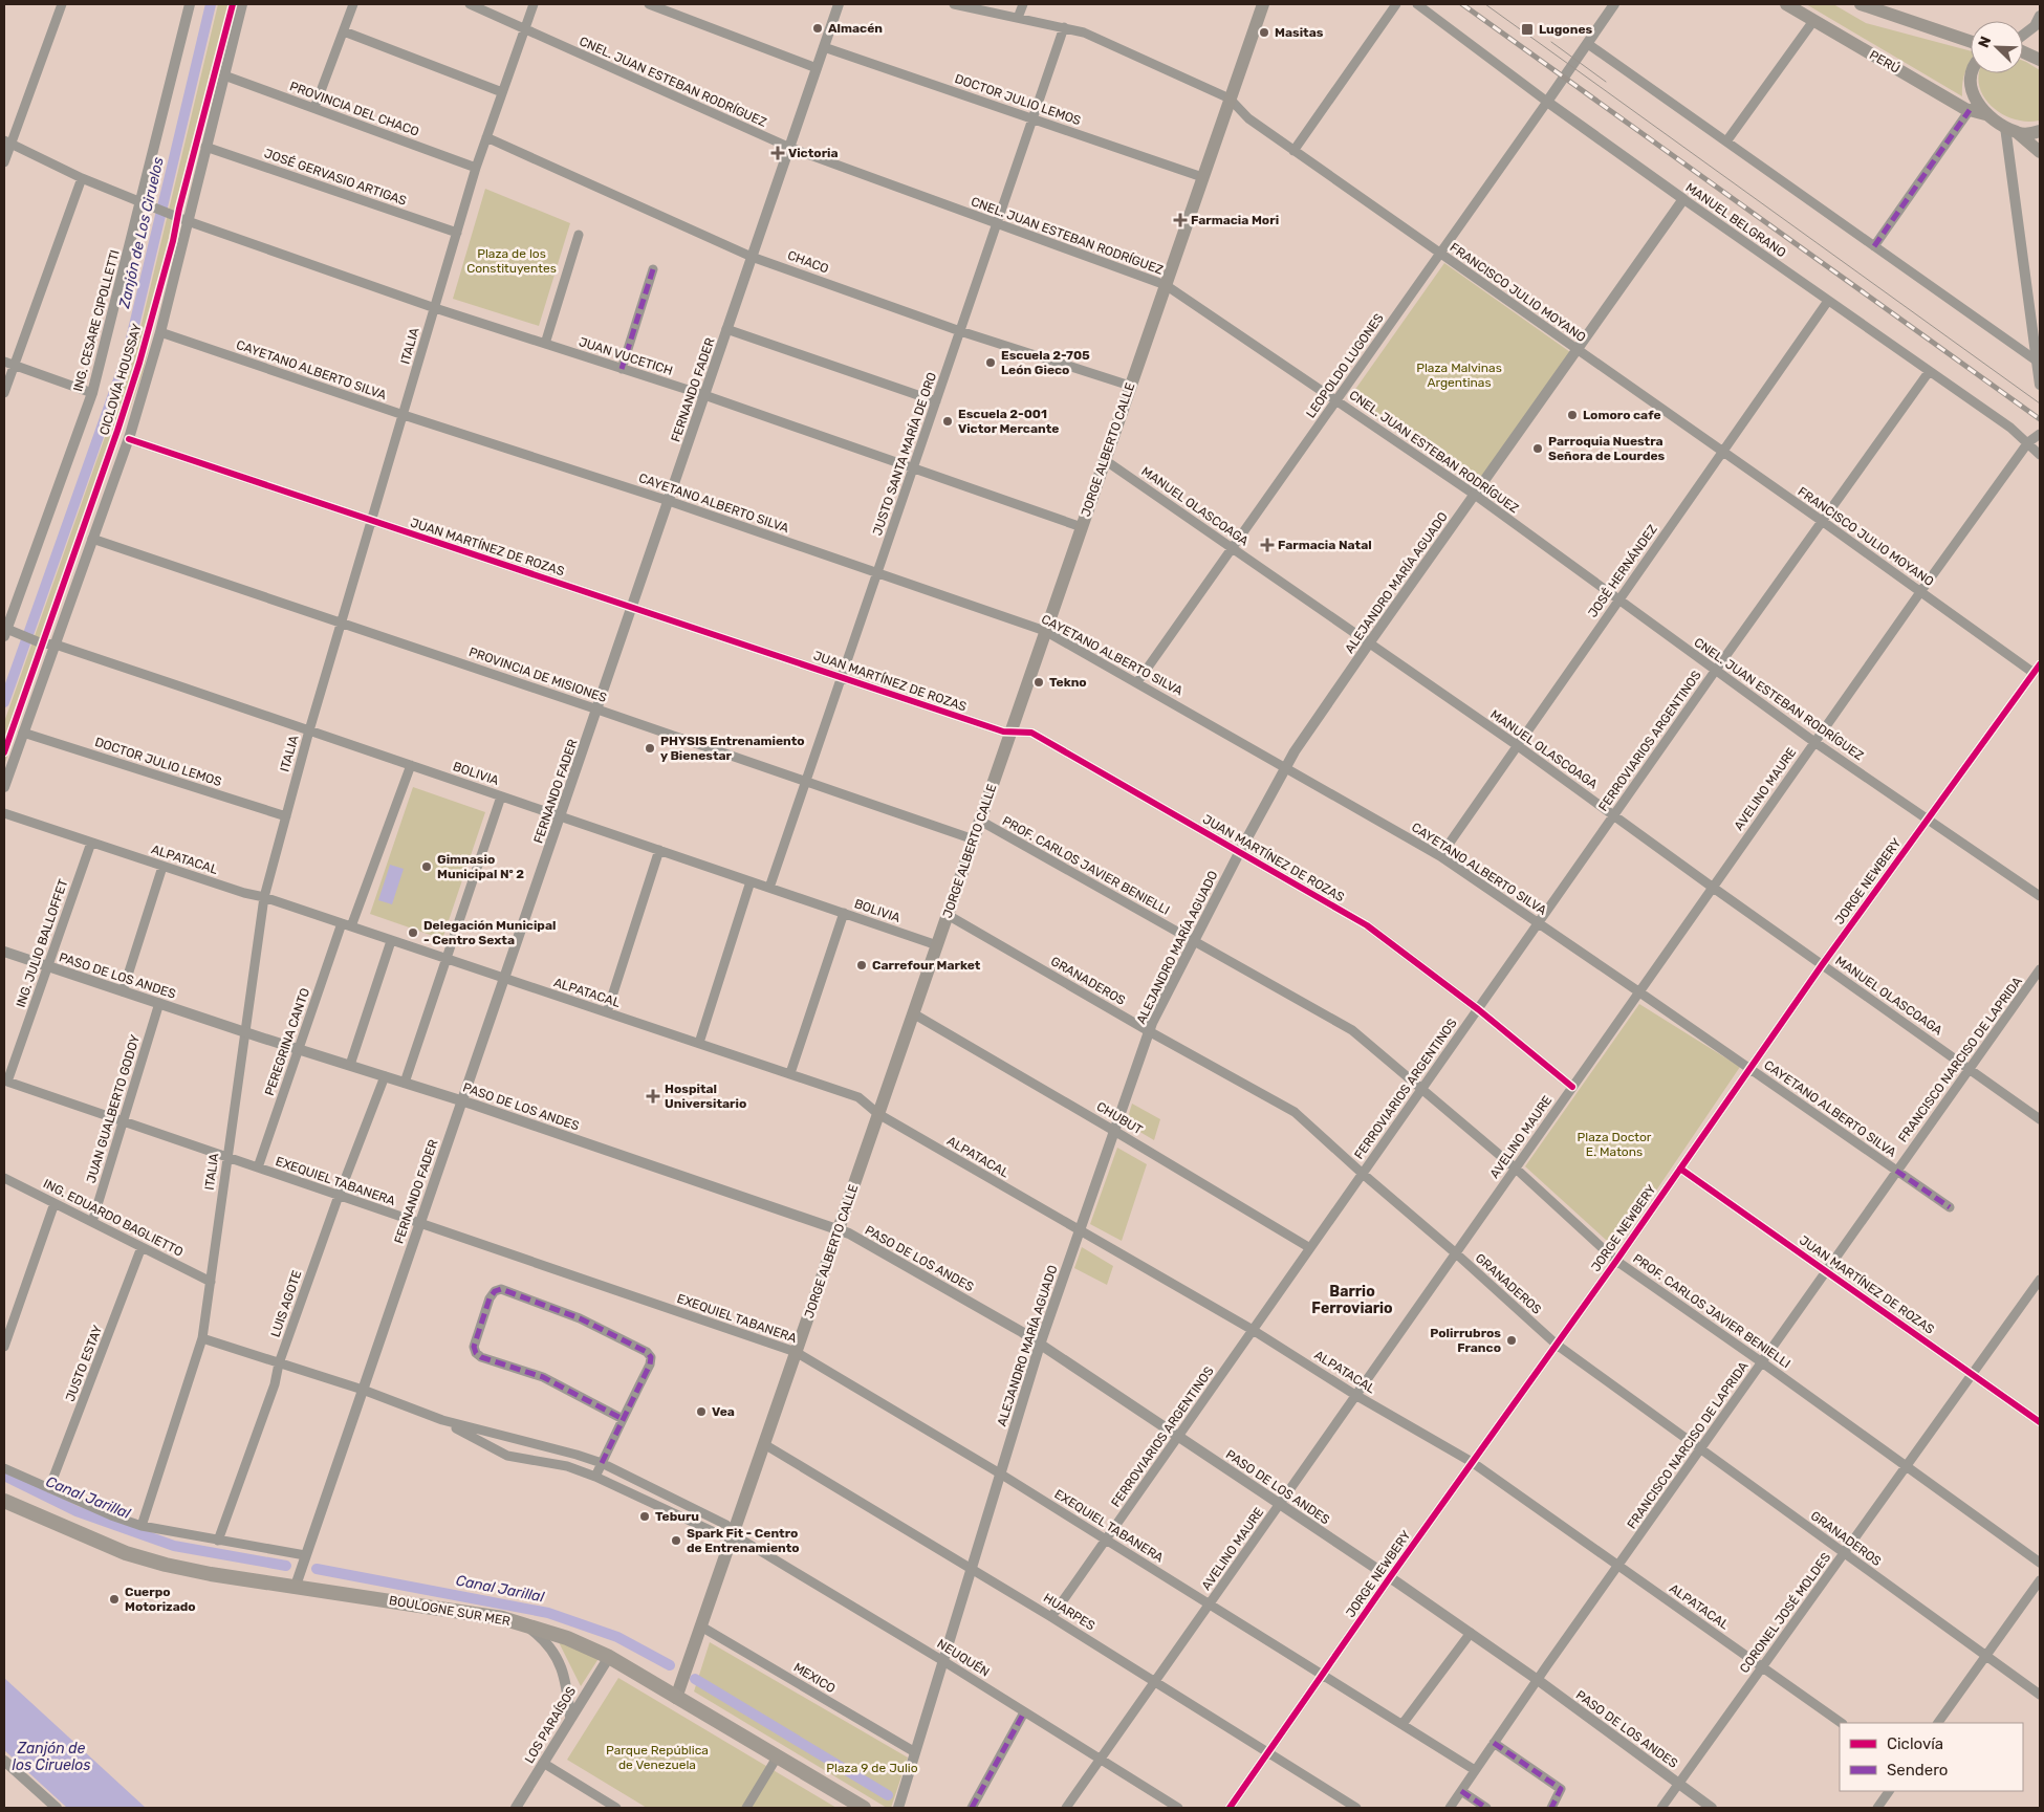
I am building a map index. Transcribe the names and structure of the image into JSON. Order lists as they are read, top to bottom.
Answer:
{
  "streets": {
    "main road": ["PERÚ", "JORGE ALBERTO CALLE", "BOULOGNE SUR MER"],
    "street": [
      "CNEL. JUAN ESTEBAN RODRÍGUEZ",
      "DOCTOR JULIO LEMOS",
      "PROVINCIA DEL CHACO",
      "JOSÉ GERVASIO ARTIGAS",
      "MANUEL BELGRANO",
      "CHACO",
      "FRANCISCO JULIO MOYANO",
      "ING. CESARE CIPOLLETTI",
      "ITALIA",
      "JUAN VUCETICH",
      "LEOPOLDO LUGONES",
      "CAYETANO ALBERTO SILVA",
      "FERNANDO FADER",
      "JUSTO SANTA MARÍA DE ORO",
      "MANUEL OLASCOAGA",
      "JUAN MARTÍNEZ DE ROZAS",
      "JOSÉ HERNÁNDEZ",
      "ALEJANDRO MARÍA AGUADO",
      "PROVINCIA DE MISIONES",
      "FERROVIARIOS ARGENTINOS",
      "BOLIVIA",
      "AVELINO MAURE",
      "ALPATACAL",
      "PROF. CARLOS JAVIER BENIELLI",
      "JORGE NEWBERY",
      "ING. JULIO BALLOFFET",
      "PASO DE LOS ANDES",
      "GRANADEROS",
      "PEREGRINA CANTO",
      "FRANCISCO NARCISO DE LAPRIDA",
      "JUAN GUALBERTO GODOY",
      "CHUBUT",
      "EXEQUIEL TABANERA",
      "ING. EDUARDO BAGLIETTO",
      "LUIS AGOTE",
      "JUSTO ESTAY",
      "HUARPES",
      "CORONEL JOSÉ MOLDES",
      "NEUQUÉN",
      "MEXICO",
      "LOS PARAÍSOS"
    ],
    "cycle path": ["CICLOVÍA HOUSSAY"]
  },
  "crossings": [
    ["CNEL. JUAN ESTEBAN RODRÍGUEZ", "ITALIA"],
    ["CNEL. JUAN ESTEBAN RODRÍGUEZ", "LEOPOLDO LUGONES"],
    ["CNEL. JUAN ESTEBAN RODRÍGUEZ", "FERNANDO FADER"],
    ["CNEL. JUAN ESTEBAN RODRÍGUEZ", "JORGE ALBERTO CALLE"],
    ["CNEL. JUAN ESTEBAN RODRÍGUEZ", "JUSTO SANTA MARÍA DE ORO"],
    ["CNEL. JUAN ESTEBAN RODRÍGUEZ", "JOSÉ HERNÁNDEZ"],
    ["CNEL. JUAN ESTEBAN RODRÍGUEZ", "ALEJANDRO MARÍA AGUADO"],
    ["CNEL. JUAN ESTEBAN RODRÍGUEZ", "FERROVIARIOS ARGENTINOS"],
    ["CNEL. JUAN ESTEBAN RODRÍGUEZ", "AVELINO MAURE"],
    ["CNEL. JUAN ESTEBAN RODRÍGUEZ", "JORGE NEWBERY"],
    ["DOCTOR JULIO LEMOS", "ITALIA"],
    ["DOCTOR JULIO LEMOS", "FERNANDO FADER"],
    ["DOCTOR JULIO LEMOS", "JORGE ALBERTO CALLE"],
    ["DOCTOR JULIO LEMOS", "JUSTO SANTA MARÍA DE ORO"],
    ["PROVINCIA DEL CHACO", "ITALIA"],
    ["JOSÉ GERVASIO ARTIGAS", "ITALIA"],
    ["MANUEL BELGRANO", "LEOPOLDO LUGONES"],
    ["MANUEL BELGRANO", "JOSÉ HERNÁNDEZ"],
    ["MANUEL BELGRANO", "ALEJANDRO MARÍA AGUADO"],
    ["MANUEL BELGRANO", "FERROVIARIOS ARGENTINOS"],
    ["MANUEL BELGRANO", "AVELINO MAURE"],
    ["CHACO", "ITALIA"],
    ["CHACO", "FERNANDO FADER"],
    ["CHACO", "JORGE ALBERTO CALLE"],
    ["CHACO", "JUSTO SANTA MARÍA DE ORO"],
    ["FRANCISCO JULIO MOYANO", "LEOPOLDO LUGONES"],
    ["FRANCISCO JULIO MOYANO", "JORGE ALBERTO CALLE"],
    ["FRANCISCO JULIO MOYANO", "JUSTO SANTA MARÍA DE ORO"],
    ["FRANCISCO JULIO MOYANO", "JOSÉ HERNÁNDEZ"],
    ["FRANCISCO JULIO MOYANO", "ALEJANDRO MARÍA AGUADO"],
    ["FRANCISCO JULIO MOYANO", "FERROVIARIOS ARGENTINOS"],
    ["FRANCISCO JULIO MOYANO", "AVELINO MAURE"],
    ["FRANCISCO JULIO MOYANO", "JORGE NEWBERY"],
    ["ING. CESARE CIPOLLETTI", "JUAN VUCETICH"],
    ["ING. CESARE CIPOLLETTI", "BOLIVIA"],
    ["ITALIA", "JUAN VUCETICH"],
    ["ITALIA", "CAYETANO ALBERTO SILVA"],
    ["ITALIA", "JUAN MARTÍNEZ DE ROZAS"],
    ["ITALIA", "PROVINCIA DE MISIONES"],
    ["ITALIA", "BOLIVIA"],
    ["ITALIA", "ALPATACAL"],
    ["ITALIA", "PASO DE LOS ANDES"],
    ["ITALIA", "EXEQUIEL TABANERA"],
    ["ITALIA", "ING. EDUARDO BAGLIETTO"],
    ["JUAN VUCETICH", "FERNANDO FADER"],
    ["JUAN VUCETICH", "JORGE ALBERTO CALLE"],
    ["JUAN VUCETICH", "JUSTO SANTA MARÍA DE ORO"],
    ["LEOPOLDO LUGONES", "CAYETANO ALBERTO SILVA"],
    ["LEOPOLDO LUGONES", "MANUEL OLASCOAGA"],
    ["CAYETANO ALBERTO SILVA", "FERNANDO FADER"],
    ["CAYETANO ALBERTO SILVA", "JORGE ALBERTO CALLE"],
    ["CAYETANO ALBERTO SILVA", "JUSTO SANTA MARÍA DE ORO"],
    ["CAYETANO ALBERTO SILVA", "JOSÉ HERNÁNDEZ"],
    ["CAYETANO ALBERTO SILVA", "ALEJANDRO MARÍA AGUADO"],
    ["CAYETANO ALBERTO SILVA", "FERROVIARIOS ARGENTINOS"],
    ["CAYETANO ALBERTO SILVA", "AVELINO MAURE"],
    ["CAYETANO ALBERTO SILVA", "JORGE NEWBERY"],
    ["CAYETANO ALBERTO SILVA", "FRANCISCO NARCISO DE LAPRIDA"],
    ["FERNANDO FADER", "JUAN MARTÍNEZ DE ROZAS"],
    ["FERNANDO FADER", "PROVINCIA DE MISIONES"],
    ["FERNANDO FADER", "BOLIVIA"],
    ["FERNANDO FADER", "ALPATACAL"],
    ["FERNANDO FADER", "PASO DE LOS ANDES"],
    ["FERNANDO FADER", "EXEQUIEL TABANERA"],
    ["FERNANDO FADER", "BOULOGNE SUR MER"],
    ["JORGE ALBERTO CALLE", "MANUEL OLASCOAGA"],
    ["JORGE ALBERTO CALLE", "JUAN MARTÍNEZ DE ROZAS"],
    ["JORGE ALBERTO CALLE", "PROVINCIA DE MISIONES"],
    ["JORGE ALBERTO CALLE", "BOLIVIA"],
    ["JORGE ALBERTO CALLE", "ALPATACAL"],
    ["JORGE ALBERTO CALLE", "PROF. CARLOS JAVIER BENIELLI"],
    ["JORGE ALBERTO CALLE", "PASO DE LOS ANDES"],
    ["JORGE ALBERTO CALLE", "GRANADEROS"],
    ["JORGE ALBERTO CALLE", "CHUBUT"],
    ["JORGE ALBERTO CALLE", "EXEQUIEL TABANERA"],
    ["JORGE ALBERTO CALLE", "BOULOGNE SUR MER"],
    ["JORGE ALBERTO CALLE", "HUARPES"],
    ["JORGE ALBERTO CALLE", "NEUQUÉN"],
    ["JORGE ALBERTO CALLE", "MEXICO"],
    ["JUSTO SANTA MARÍA DE ORO", "JUAN MARTÍNEZ DE ROZAS"],
    ["JUSTO SANTA MARÍA DE ORO", "PROVINCIA DE MISIONES"],
    ["JUSTO SANTA MARÍA DE ORO", "BOLIVIA"],
    ["MANUEL OLASCOAGA", "JOSÉ HERNÁNDEZ"],
    ["MANUEL OLASCOAGA", "ALEJANDRO MARÍA AGUADO"],
    ["MANUEL OLASCOAGA", "FERROVIARIOS ARGENTINOS"],
    ["MANUEL OLASCOAGA", "AVELINO MAURE"],
    ["MANUEL OLASCOAGA", "JORGE NEWBERY"],
    ["MANUEL OLASCOAGA", "FRANCISCO NARCISO DE LAPRIDA"],
    ["JUAN MARTÍNEZ DE ROZAS", "ALEJANDRO MARÍA AGUADO"],
    ["JUAN MARTÍNEZ DE ROZAS", "FERROVIARIOS ARGENTINOS"],
    ["JUAN MARTÍNEZ DE ROZAS", "AVELINO MAURE"],
    ["JUAN MARTÍNEZ DE ROZAS", "JORGE NEWBERY"],
    ["JUAN MARTÍNEZ DE ROZAS", "FRANCISCO NARCISO DE LAPRIDA"],
    ["JUAN MARTÍNEZ DE ROZAS", "CORONEL JOSÉ MOLDES"],
    ["ALEJANDRO MARÍA AGUADO", "ALPATACAL"],
    ["ALEJANDRO MARÍA AGUADO", "PROF. CARLOS JAVIER BENIELLI"],
    ["ALEJANDRO MARÍA AGUADO", "PASO DE LOS ANDES"],
    ["ALEJANDRO MARÍA AGUADO", "GRANADEROS"],
    ["ALEJANDRO MARÍA AGUADO", "CHUBUT"],
    ["ALEJANDRO MARÍA AGUADO", "EXEQUIEL TABANERA"],
    ["ALEJANDRO MARÍA AGUADO", "HUARPES"],
    ["ALEJANDRO MARÍA AGUADO", "NEUQUÉN"],
    ["ALEJANDRO MARÍA AGUADO", "MEXICO"],
    ["FERROVIARIOS ARGENTINOS", "ALPATACAL"],
    ["FERROVIARIOS ARGENTINOS", "PROF. CARLOS JAVIER BENIELLI"],
    ["FERROVIARIOS ARGENTINOS", "PASO DE LOS ANDES"],
    ["FERROVIARIOS ARGENTINOS", "GRANADEROS"],
    ["FERROVIARIOS ARGENTINOS", "CHUBUT"],
    ["FERROVIARIOS ARGENTINOS", "EXEQUIEL TABANERA"],
    ["FERROVIARIOS ARGENTINOS", "HUARPES"],
    ["AVELINO MAURE", "ALPATACAL"],
    ["AVELINO MAURE", "PROF. CARLOS JAVIER BENIELLI"],
    ["AVELINO MAURE", "PASO DE LOS ANDES"],
    ["AVELINO MAURE", "GRANADEROS"],
    ["AVELINO MAURE", "EXEQUIEL TABANERA"],
    ["AVELINO MAURE", "HUARPES"],
    ["AVELINO MAURE", "NEUQUÉN"],
    ["ALPATACAL", "JORGE NEWBERY"],
    ["ALPATACAL", "ING. JULIO BALLOFFET"],
    ["ALPATACAL", "PEREGRINA CANTO"],
    ["ALPATACAL", "FRANCISCO NARCISO DE LAPRIDA"],
    ["ALPATACAL", "CORONEL JOSÉ MOLDES"],
    ["PROF. CARLOS JAVIER BENIELLI", "JORGE NEWBERY"],
    ["PROF. CARLOS JAVIER BENIELLI", "FRANCISCO NARCISO DE LAPRIDA"],
    ["PROF. CARLOS JAVIER BENIELLI", "CORONEL JOSÉ MOLDES"],
    ["JORGE NEWBERY", "PASO DE LOS ANDES"],
    ["JORGE NEWBERY", "GRANADEROS"],
    ["JORGE NEWBERY", "EXEQUIEL TABANERA"],
    ["JORGE NEWBERY", "HUARPES"],
    ["ING. JULIO BALLOFFET", "PASO DE LOS ANDES"],
    ["ING. JULIO BALLOFFET", "EXEQUIEL TABANERA"],
    ["PASO DE LOS ANDES", "PEREGRINA CANTO"],
    ["PASO DE LOS ANDES", "FRANCISCO NARCISO DE LAPRIDA"],
    ["PASO DE LOS ANDES", "JUAN GUALBERTO GODOY"],
    ["PASO DE LOS ANDES", "LUIS AGOTE"],
    ["PASO DE LOS ANDES", "CORONEL JOSÉ MOLDES"],
    ["GRANADEROS", "FRANCISCO NARCISO DE LAPRIDA"],
    ["GRANADEROS", "CORONEL JOSÉ MOLDES"],
    ["PEREGRINA CANTO", "EXEQUIEL TABANERA"],
    ["FRANCISCO NARCISO DE LAPRIDA", "EXEQUIEL TABANERA"],
    ["JUAN GUALBERTO GODOY", "EXEQUIEL TABANERA"],
    ["JUAN GUALBERTO GODOY", "ING. EDUARDO BAGLIETTO"],
    ["EXEQUIEL TABANERA", "LUIS AGOTE"],
    ["ING. EDUARDO BAGLIETTO", "JUSTO ESTAY"],
    ["BOULOGNE SUR MER", "LOS PARAÍSOS"]
  ],
  "districts": ["Barrio Ferroviario"],
  "water": ["Zanjón de Los Ciruelos", "Canal Jarillal", "Zanjón de los Ciruelos"],
  "parks": [
    "Plaza de los Constituyentes",
    "Plaza Malvinas Argentinas",
    "Plaza Doctor E. Matons",
    "Parque República de Venezuela",
    "Plaza 9 de Julio"
  ],
  "places": {
    "other": [
      "Almacén",
      "Masitas",
      "Escuela 2-705 León Gieco",
      "Lomoro cafe",
      "Escuela 2-001 Victor Mercante",
      "Parroquia Nuestra Señora de Lourdes",
      "Tekno",
      "PHYSIS Entrenamiento y Bienestar",
      "Gimnasio Municipal Nº 2",
      "Delegación Municipal - Centro Sexta",
      "Carrefour Market",
      "Polirrubros Franco",
      "Vea",
      "Teburu",
      "Spark Fit - Centro de Entrenamiento",
      "Cuerpo Motorizado"
    ],
    "transit": ["Lugones"],
    "health": [
      "Victoria",
      "Farmacia Mori",
      "Farmacia Natal",
      "Hospital Universitario"
    ]
  },
  "legend": ["Ciclovía", "Sendero"],
  "north": "top left"
}
